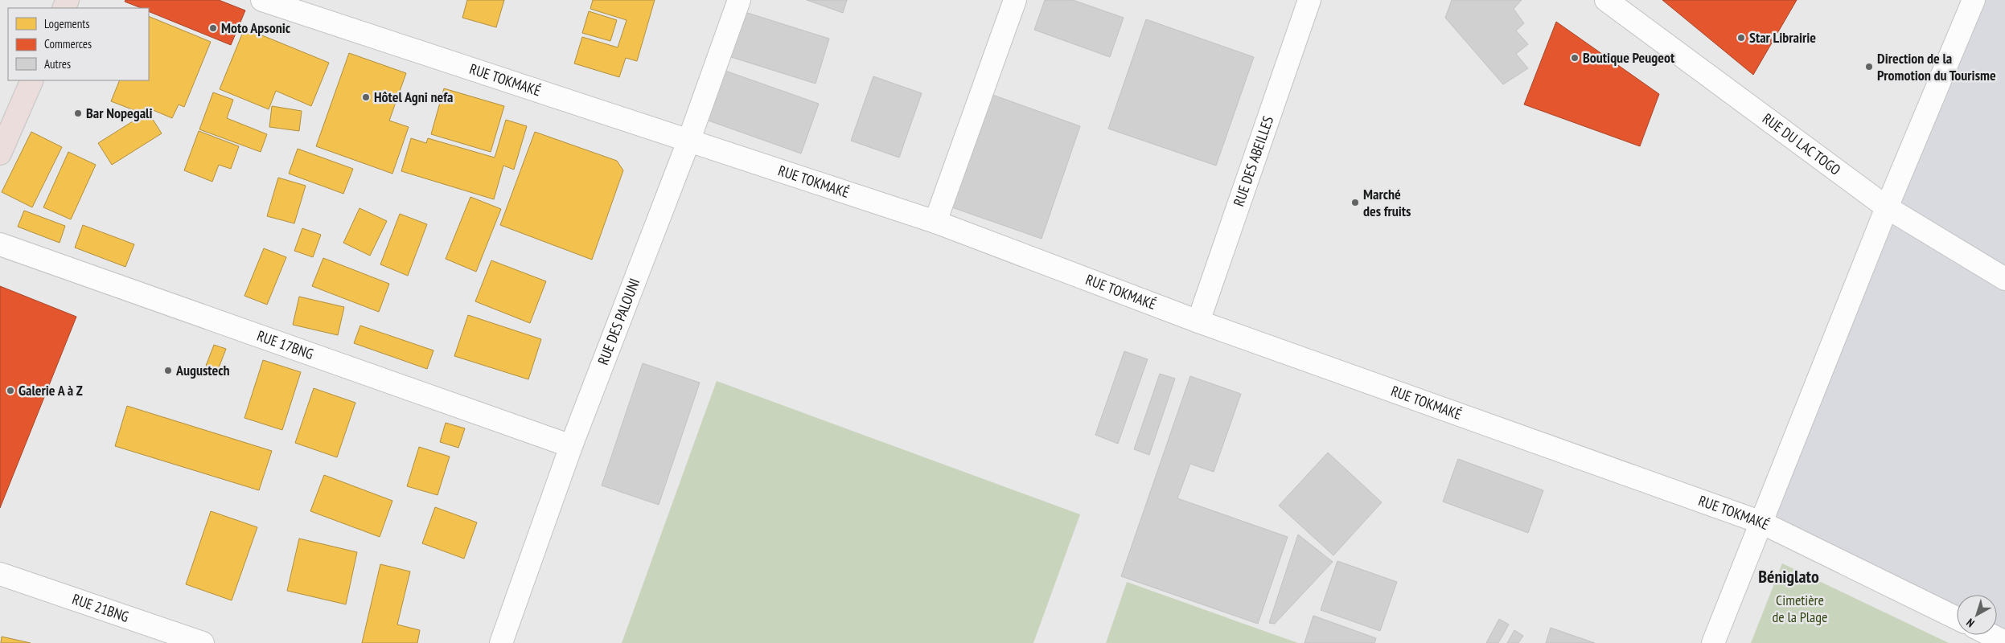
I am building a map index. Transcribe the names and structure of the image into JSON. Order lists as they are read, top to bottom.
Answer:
{
  "streets": {
    "street": [
      "RUE TOKMAKÉ",
      "RUE DU LAC TOGO",
      "RUE DES ABEILLES",
      "RUE DES PALOUNI",
      "RUE 17BNG",
      "RUE 21BNG"
    ]
  },
  "crossings": [
    ["RUE TOKMAKÉ", "RUE DES ABEILLES"],
    ["RUE TOKMAKÉ", "RUE DES PALOUNI"],
    ["RUE DES PALOUNI", "RUE 17BNG"]
  ],
  "districts": ["Béniglato"],
  "parks": ["Cimetière de la Plage"],
  "places": [
    "Moto Apsonic",
    "Star Librairie",
    "Boutique Peugeot",
    "Direction de la Promotion du Tourisme",
    "Hôtel Agni nefa",
    "Bar Nopegali",
    "Marché des fruits",
    "Augustech",
    "Galerie A à Z"
  ],
  "legend": ["Logements", "Commerces", "Autres"],
  "north": "bottom left"
}
